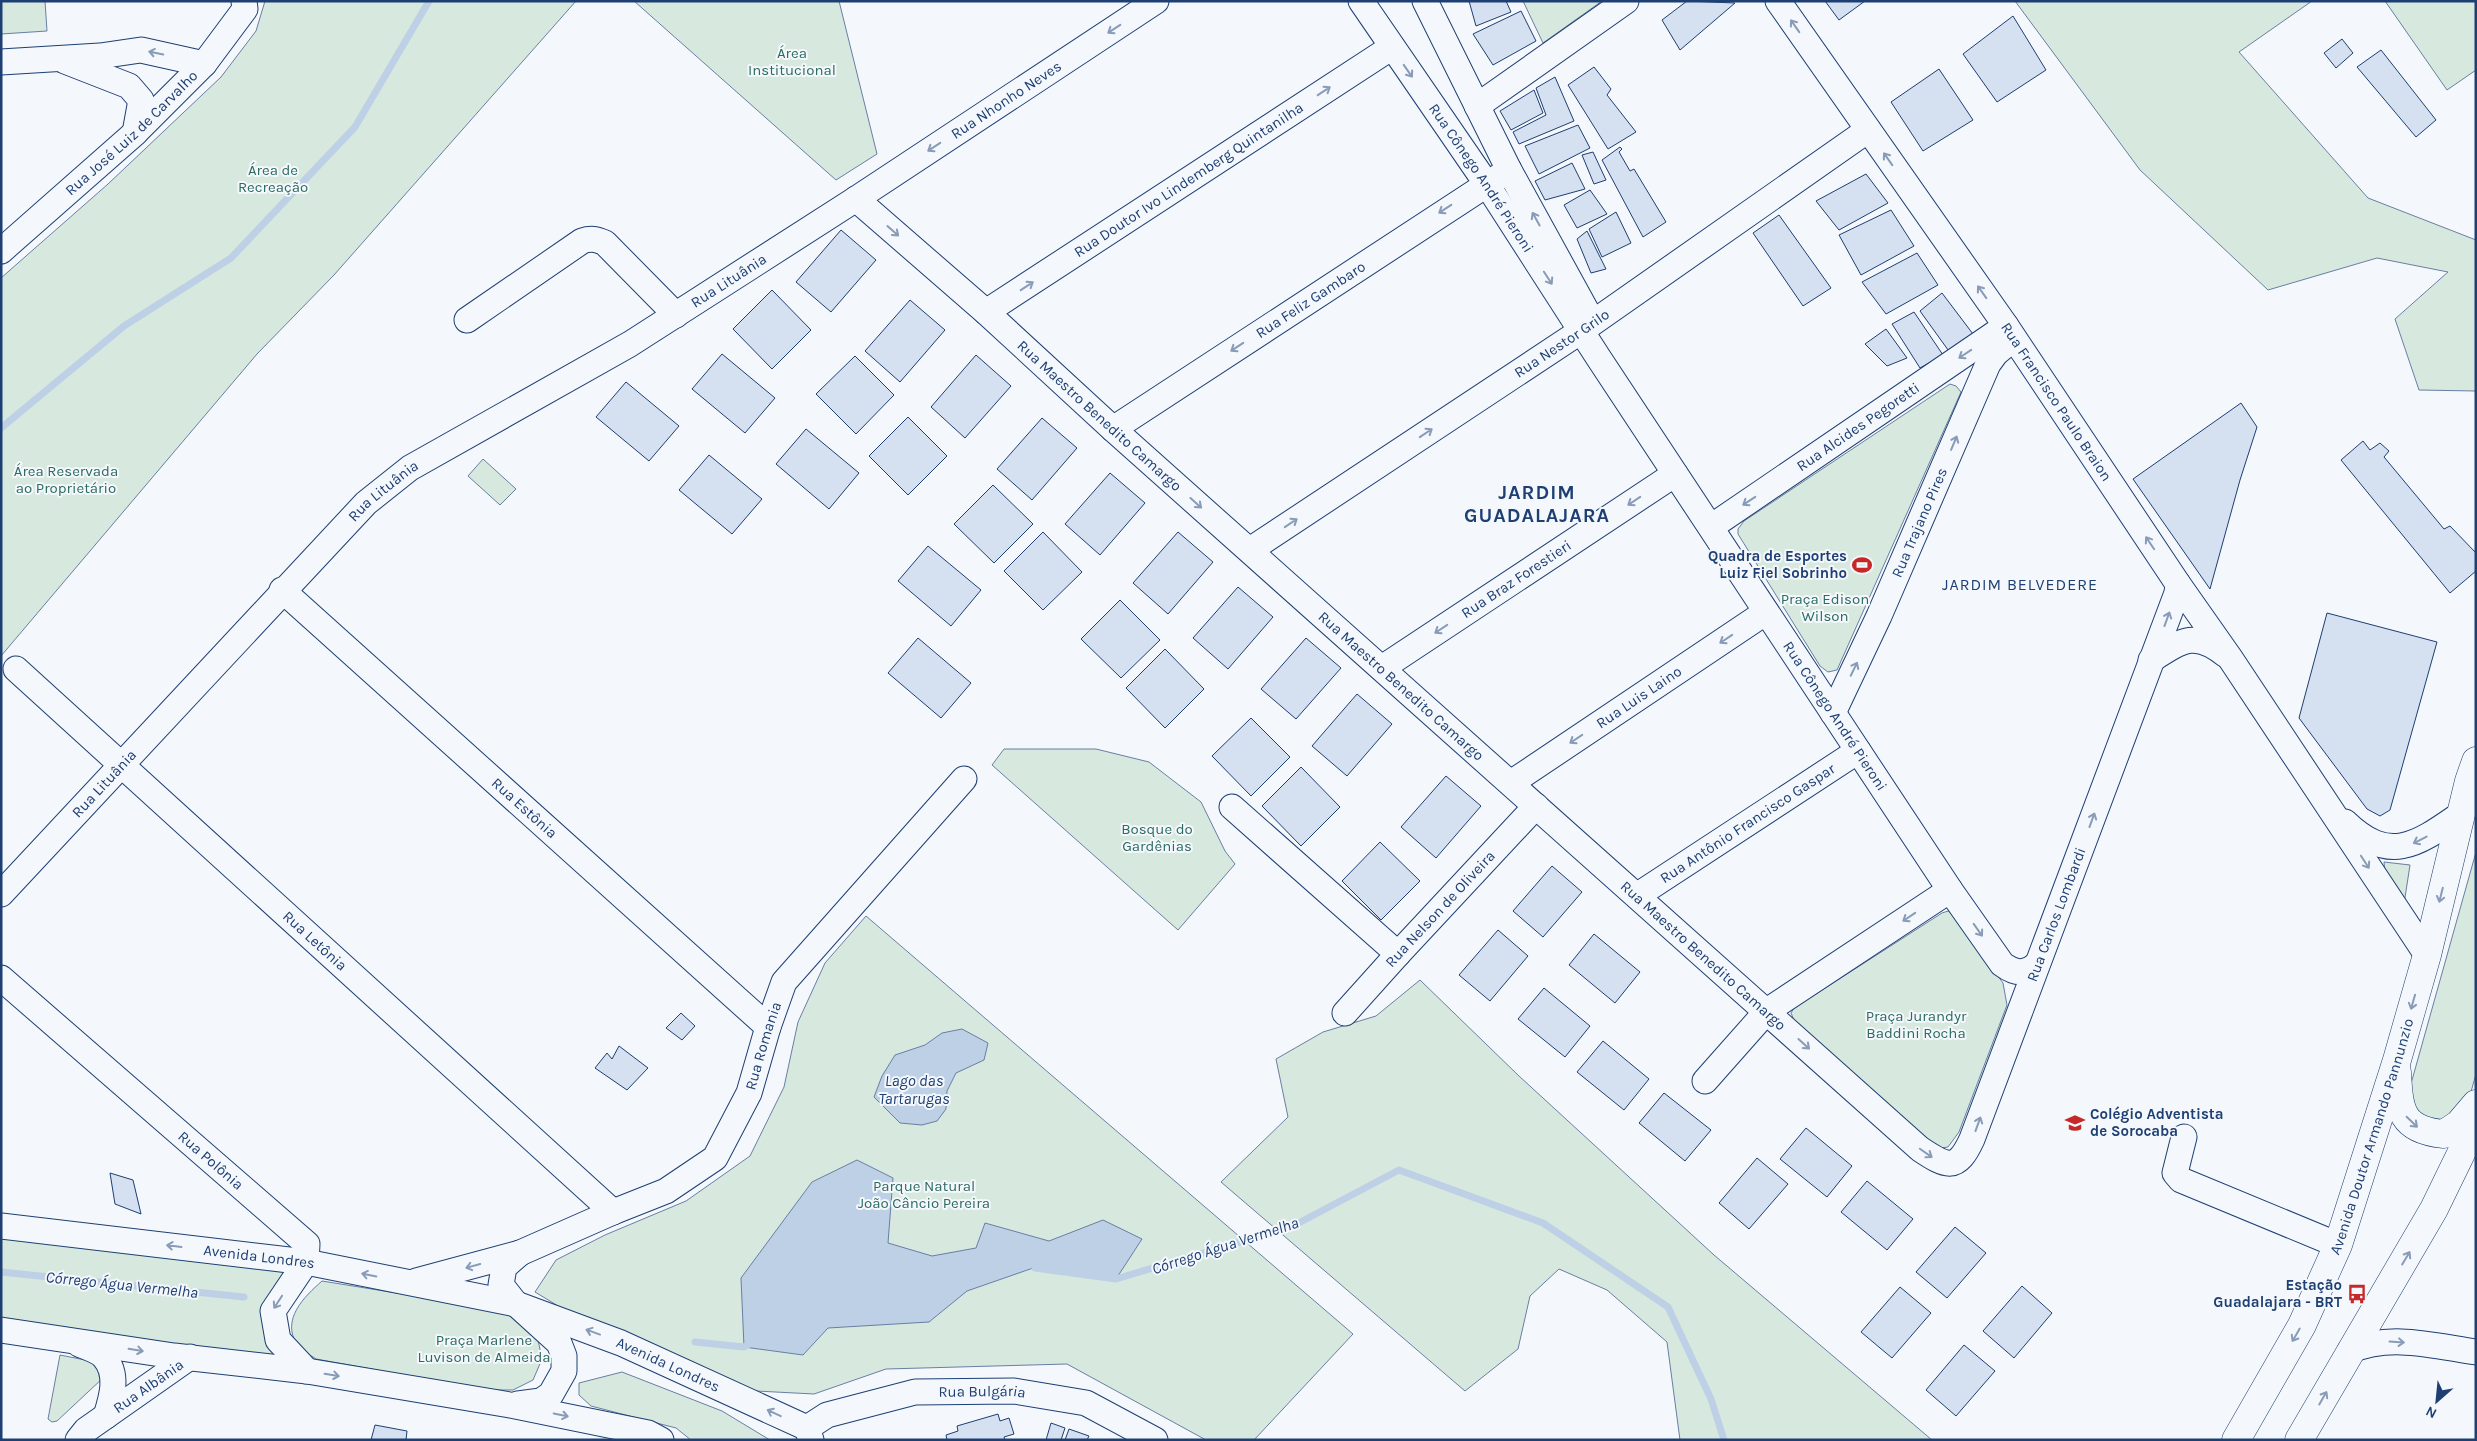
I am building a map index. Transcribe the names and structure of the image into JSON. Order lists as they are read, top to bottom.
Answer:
{
  "streets": {
    "main road": ["Avenida Doutor Armando Pannunzio"],
    "street": [
      "Rua Nhonho Neves",
      "Rua José Luiz de Carvalho",
      "Rua Cônego André Pieroni",
      "Rua Doutor Ivo Lindemberg Quintanilha",
      "Rua Lituânia",
      "Rua Feliz Gambaro",
      "Rua Nestor Grilo",
      "Rua Francisco Paulo Braion",
      "Rua Maestro Benedito Camargo",
      "Rua Alcides Pegoretti",
      "Rua Trajano Pires",
      "Rua Braz Forestieri",
      "Rua Luis Laino",
      "Rua Estônia",
      "Rua Antônio Francisco Gaspar",
      "Rua Nelson de Oliveira",
      "Rua Carlos Lombardi",
      "Rua Letônia",
      "Rua Romania",
      "Rua Polônia",
      "Avenida Londres",
      "Rua Albânia",
      "Rua Bulgária"
    ]
  },
  "crossings": [
    ["Rua Nhonho Neves", "Rua Lituânia"],
    ["Rua Nhonho Neves", "Rua Maestro Benedito Camargo"],
    ["Rua Cônego André Pieroni", "Rua Doutor Ivo Lindemberg Quintanilha"],
    ["Rua Cônego André Pieroni", "Rua Feliz Gambaro"],
    ["Rua Cônego André Pieroni", "Rua Nestor Grilo"],
    ["Rua Cônego André Pieroni", "Rua Alcides Pegoretti"],
    ["Rua Cônego André Pieroni", "Rua Trajano Pires"],
    ["Rua Cônego André Pieroni", "Rua Braz Forestieri"],
    ["Rua Cônego André Pieroni", "Rua Luis Laino"],
    ["Rua Cônego André Pieroni", "Rua Antônio Francisco Gaspar"],
    ["Rua Cônego André Pieroni", "Rua Carlos Lombardi"],
    ["Rua Doutor Ivo Lindemberg Quintanilha", "Rua Maestro Benedito Camargo"],
    ["Rua Lituânia", "Rua Maestro Benedito Camargo"],
    ["Rua Lituânia", "Rua Estônia"],
    ["Rua Lituânia", "Rua Letônia"],
    ["Rua Feliz Gambaro", "Rua Maestro Benedito Camargo"],
    ["Rua Nestor Grilo", "Rua Francisco Paulo Braion"],
    ["Rua Nestor Grilo", "Rua Maestro Benedito Camargo"],
    ["Rua Francisco Paulo Braion", "Rua Alcides Pegoretti"],
    ["Rua Francisco Paulo Braion", "Rua Trajano Pires"],
    ["Rua Francisco Paulo Braion", "Rua Carlos Lombardi"],
    ["Rua Francisco Paulo Braion", "Avenida Doutor Armando Pannunzio"],
    ["Rua Maestro Benedito Camargo", "Rua Braz Forestieri"],
    ["Rua Maestro Benedito Camargo", "Rua Luis Laino"],
    ["Rua Maestro Benedito Camargo", "Rua Antônio Francisco Gaspar"],
    ["Rua Maestro Benedito Camargo", "Rua Nelson de Oliveira"],
    ["Rua Maestro Benedito Camargo", "Rua Carlos Lombardi"],
    ["Rua Alcides Pegoretti", "Rua Trajano Pires"],
    ["Rua Estônia", "Rua Romania"],
    ["Rua Letônia", "Rua Romania"],
    ["Rua Romania", "Avenida Londres"],
    ["Rua Polônia", "Avenida Londres"],
    ["Avenida Londres", "Rua Bulgária"]
  ],
  "one_way": [
    "Rua Nhonho Neves",
    "Rua Doutor Ivo Lindemberg Quintanilha",
    "Rua Feliz Gambaro",
    "Rua Nestor Grilo",
    "Rua Maestro Benedito Camargo",
    "Rua Alcides Pegoretti",
    "Rua Trajano Pires",
    "Rua Braz Forestieri",
    "Rua Luis Laino",
    "Rua Carlos Lombardi"
  ],
  "districts": ["JARDIM GUADALAJARA", "JARDIM BELVEDERE"],
  "water": ["Lago das Tartarugas", "Córrego Água Vermelha"],
  "parks": [
    "Área Institucional",
    "Área de Recreação",
    "Área Reservada ao Proprietário",
    "Praça Edison Wilson",
    "Bosque do Gardênias",
    "Praça Jurandyr Baddini Rocha",
    "Parque Natural João Câncio Pereira",
    "Praça Marlene Luvison de Almeida"
  ],
  "places": {
    "sports": ["Quadra de Esportes Luiz Fiel Sobrinho"],
    "school or university": ["Colégio Adventista de Sorocaba"],
    "bus stop": ["Estação Guadalajara - BRT"]
  },
  "north": "bottom left"
}
